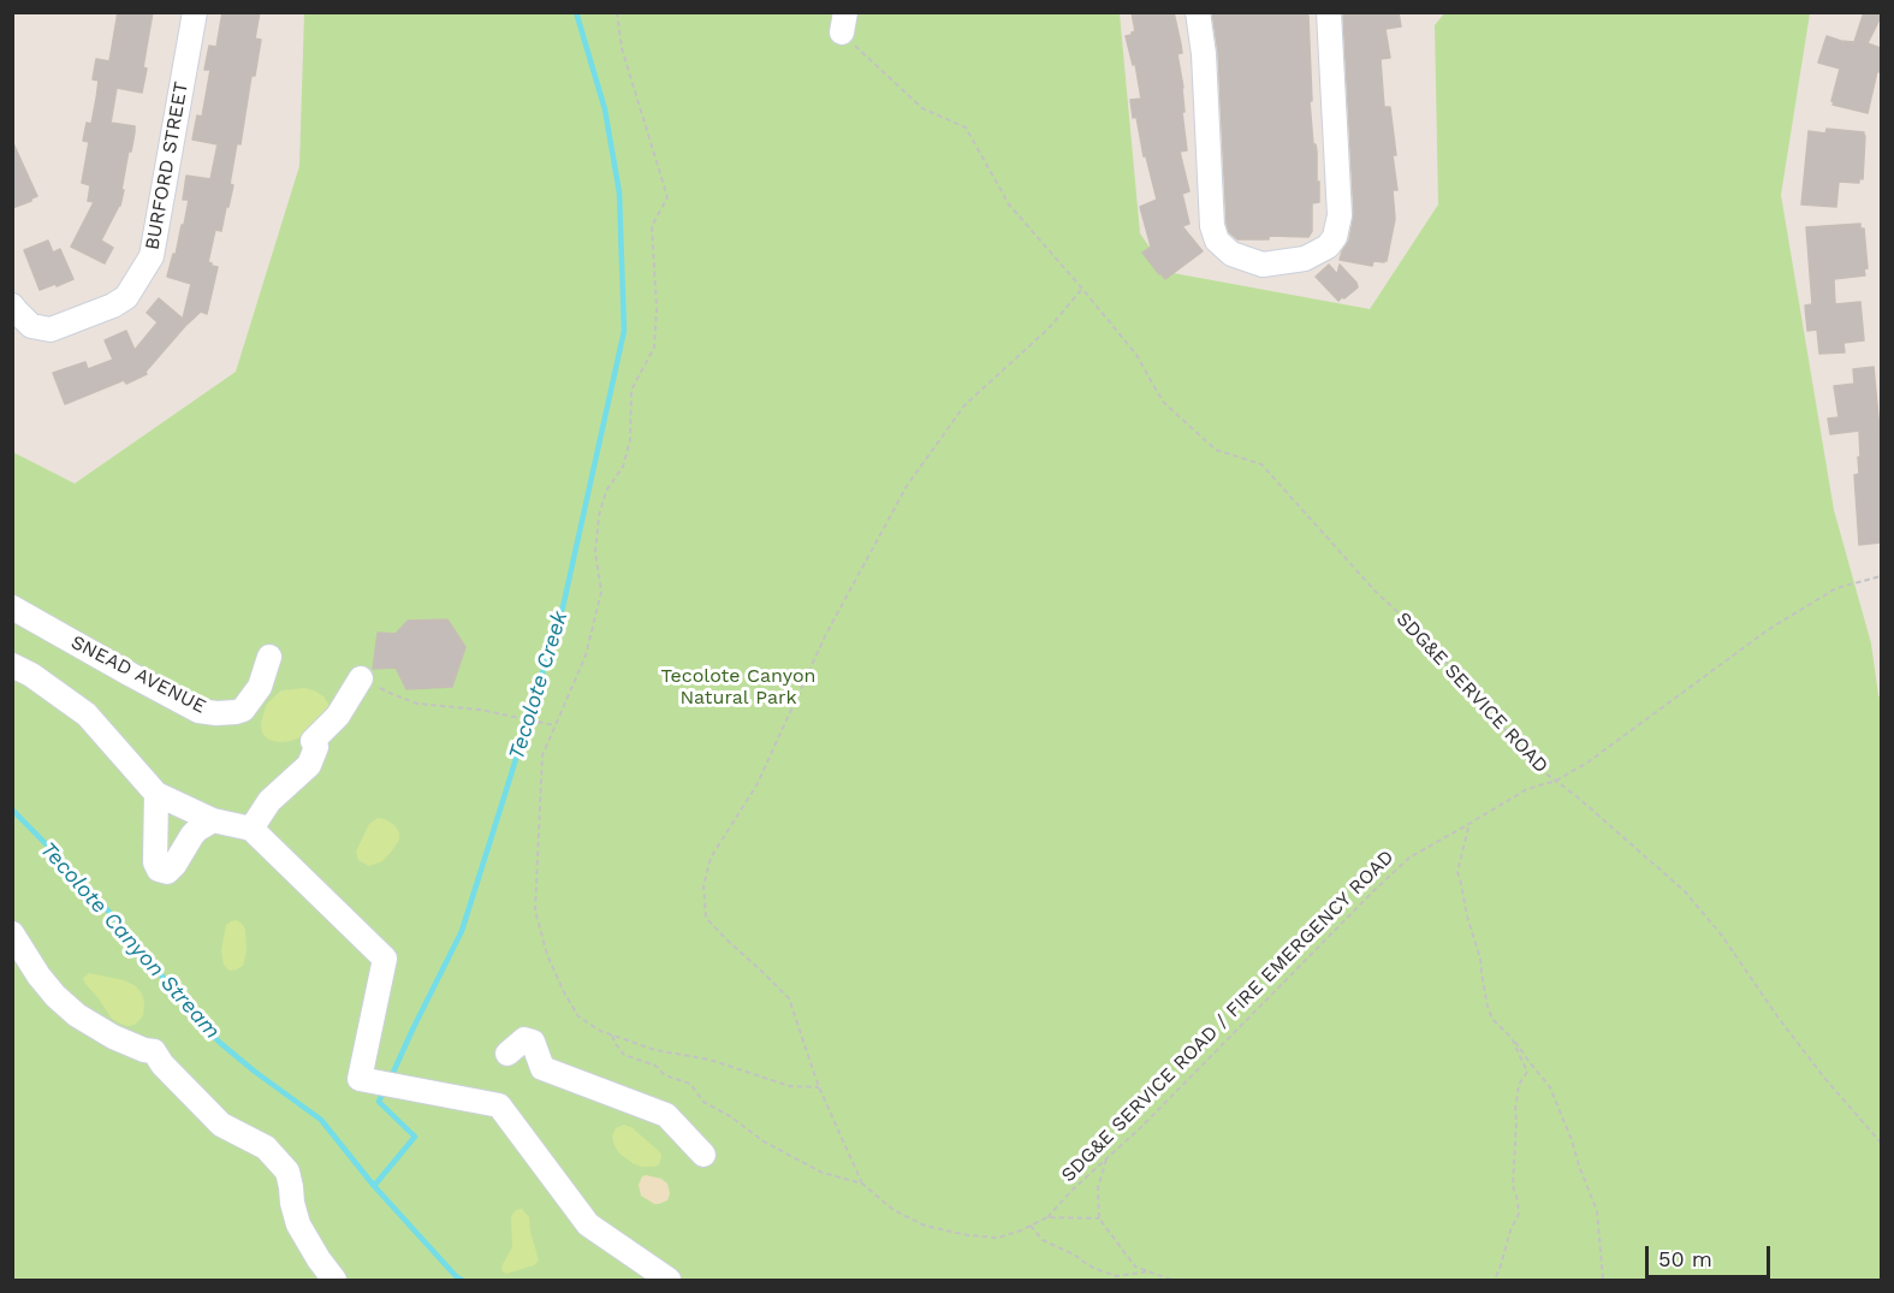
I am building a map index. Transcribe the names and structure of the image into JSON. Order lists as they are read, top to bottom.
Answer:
{
  "streets": {
    "street": ["BURFORD STREET", "SNEAD AVENUE"],
    "path": ["SDG&E SERVICE ROAD", "SDG&E SERVICE ROAD / FIRE EMERGENCY ROAD"]
  },
  "crossings": [
    ["SDG&E SERVICE ROAD", "SDG&E SERVICE ROAD / FIRE EMERGENCY ROAD"]
  ],
  "water": ["Tecolote Creek", "Tecolote Canyon Stream"],
  "parks": ["Tecolote Canyon Natural Park"],
  "scale_bar": "50 m"
}
